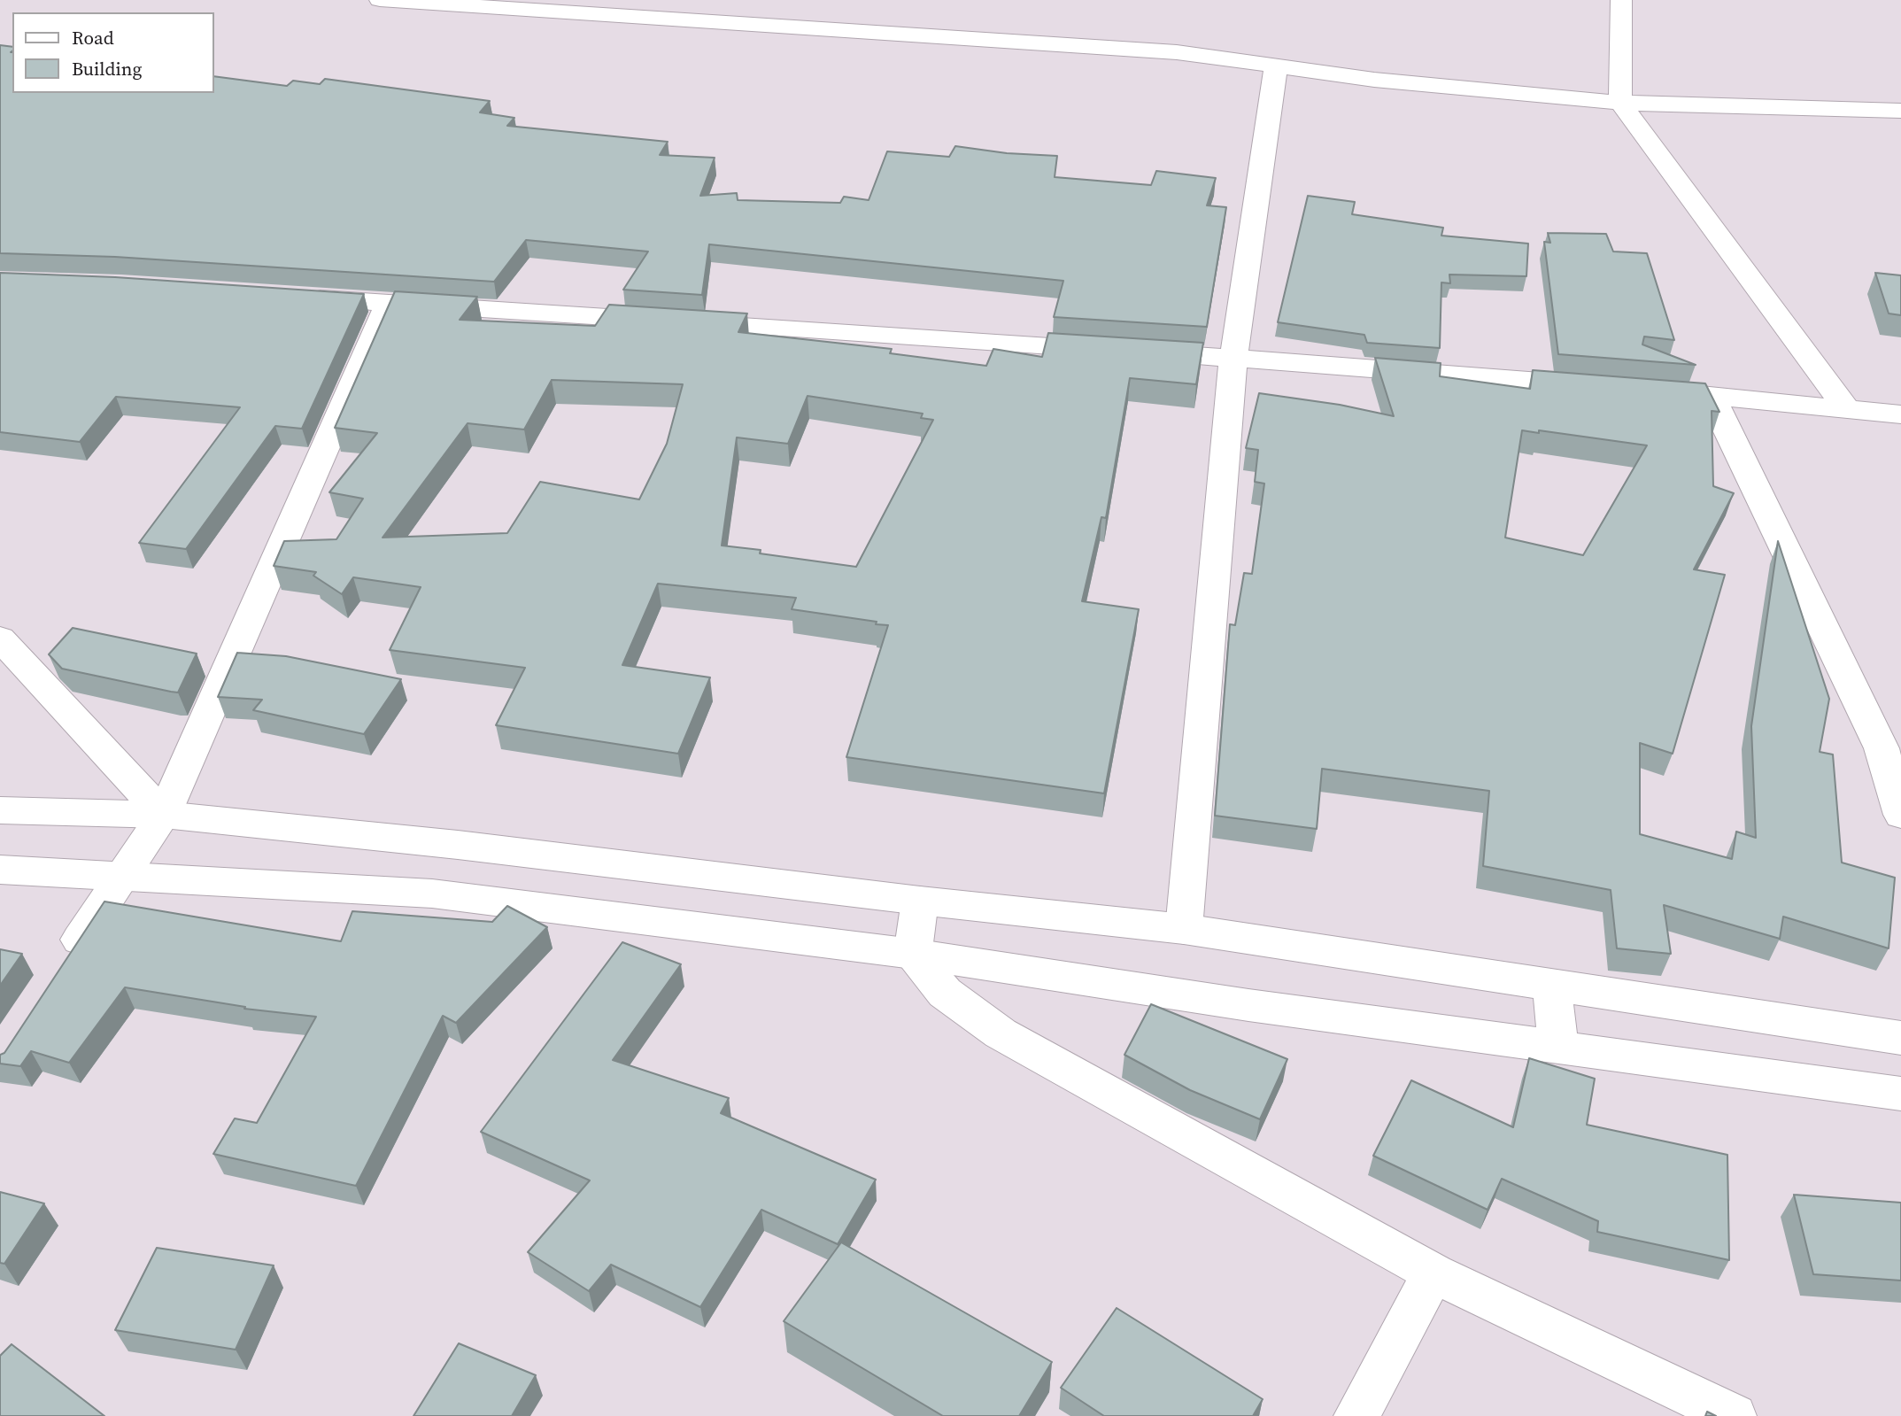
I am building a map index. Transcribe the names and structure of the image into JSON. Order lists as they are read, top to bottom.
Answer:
{
  "legend": ["Road", "Building"]
}
